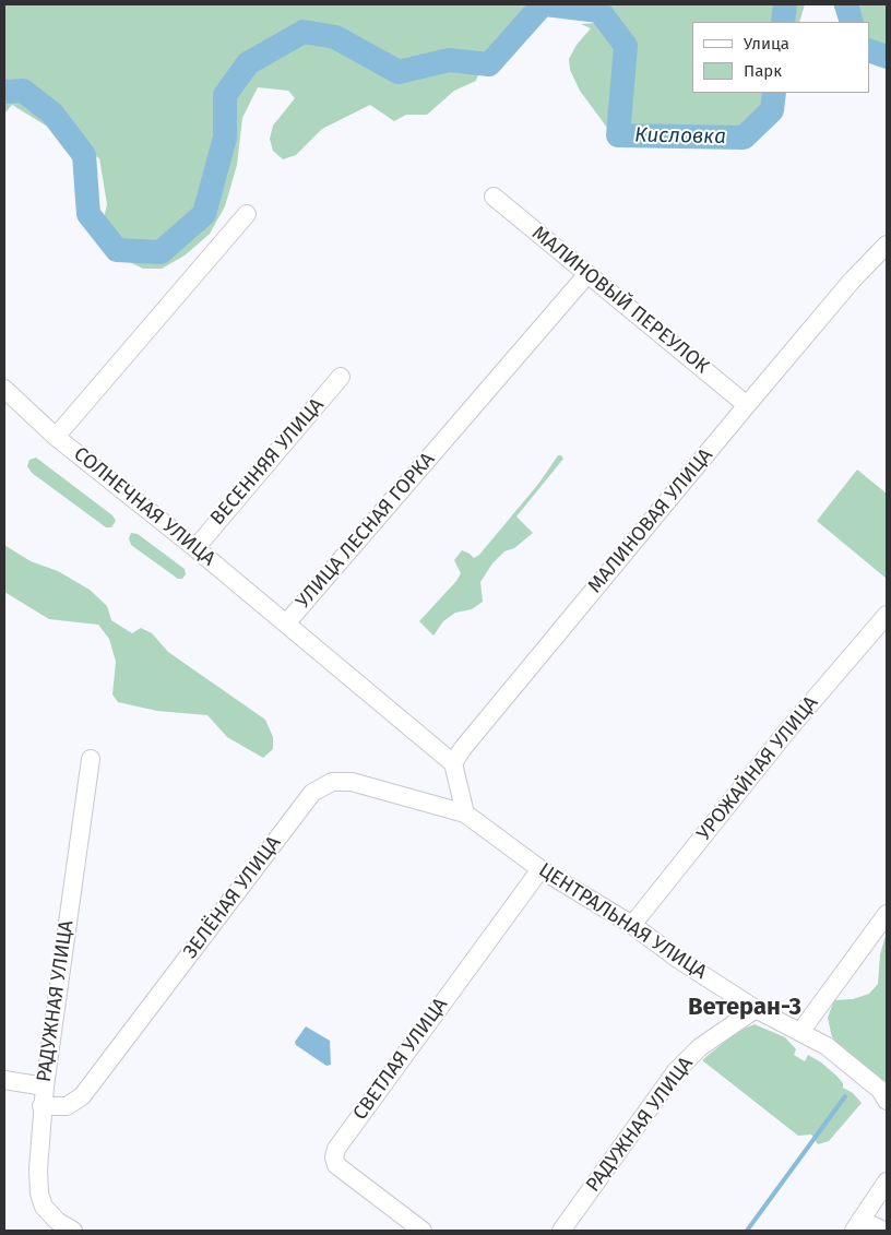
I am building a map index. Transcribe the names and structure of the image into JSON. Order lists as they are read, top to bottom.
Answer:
{
  "streets": {
    "street": [
      "МАЛИНОВЫЙ ПЕРЕУЛОК",
      "ВЕСЕННЯЯ УЛИЦА",
      "СОЛНЕЧНАЯ УЛИЦА",
      "МАЛИНОВАЯ УЛИЦА",
      "УЛИЦА ЛЕСНАЯ ГОРКА",
      "УРОЖАЙНАЯ УЛИЦА",
      "ЗЕЛЁНАЯ УЛИЦА",
      "ЦЕНТРАЛЬНАЯ УЛИЦА",
      "РАДУЖНАЯ УЛИЦА",
      "СВЕТЛАЯ УЛИЦА"
    ]
  },
  "crossings": [
    ["МАЛИНОВЫЙ ПЕРЕУЛОК", "МАЛИНОВАЯ УЛИЦА"],
    ["МАЛИНОВЫЙ ПЕРЕУЛОК", "УЛИЦА ЛЕСНАЯ ГОРКА"],
    ["ВЕСЕННЯЯ УЛИЦА", "СОЛНЕЧНАЯ УЛИЦА"],
    ["СОЛНЕЧНАЯ УЛИЦА", "УЛИЦА ЛЕСНАЯ ГОРКА"],
    ["МАЛИНОВАЯ УЛИЦА", "УЛИЦА ЛЕСНАЯ ГОРКА"],
    ["УРОЖАЙНАЯ УЛИЦА", "ЦЕНТРАЛЬНАЯ УЛИЦА"],
    ["ЗЕЛЁНАЯ УЛИЦА", "ЦЕНТРАЛЬНАЯ УЛИЦА"],
    ["ЗЕЛЁНАЯ УЛИЦА", "РАДУЖНАЯ УЛИЦА"],
    ["ЦЕНТРАЛЬНАЯ УЛИЦА", "РАДУЖНАЯ УЛИЦА"],
    ["ЦЕНТРАЛЬНАЯ УЛИЦА", "СВЕТЛАЯ УЛИЦА"]
  ],
  "districts": ["Ветеран-3"],
  "water": ["Кисловка"],
  "legend": ["Улица", "Парк"]
}
